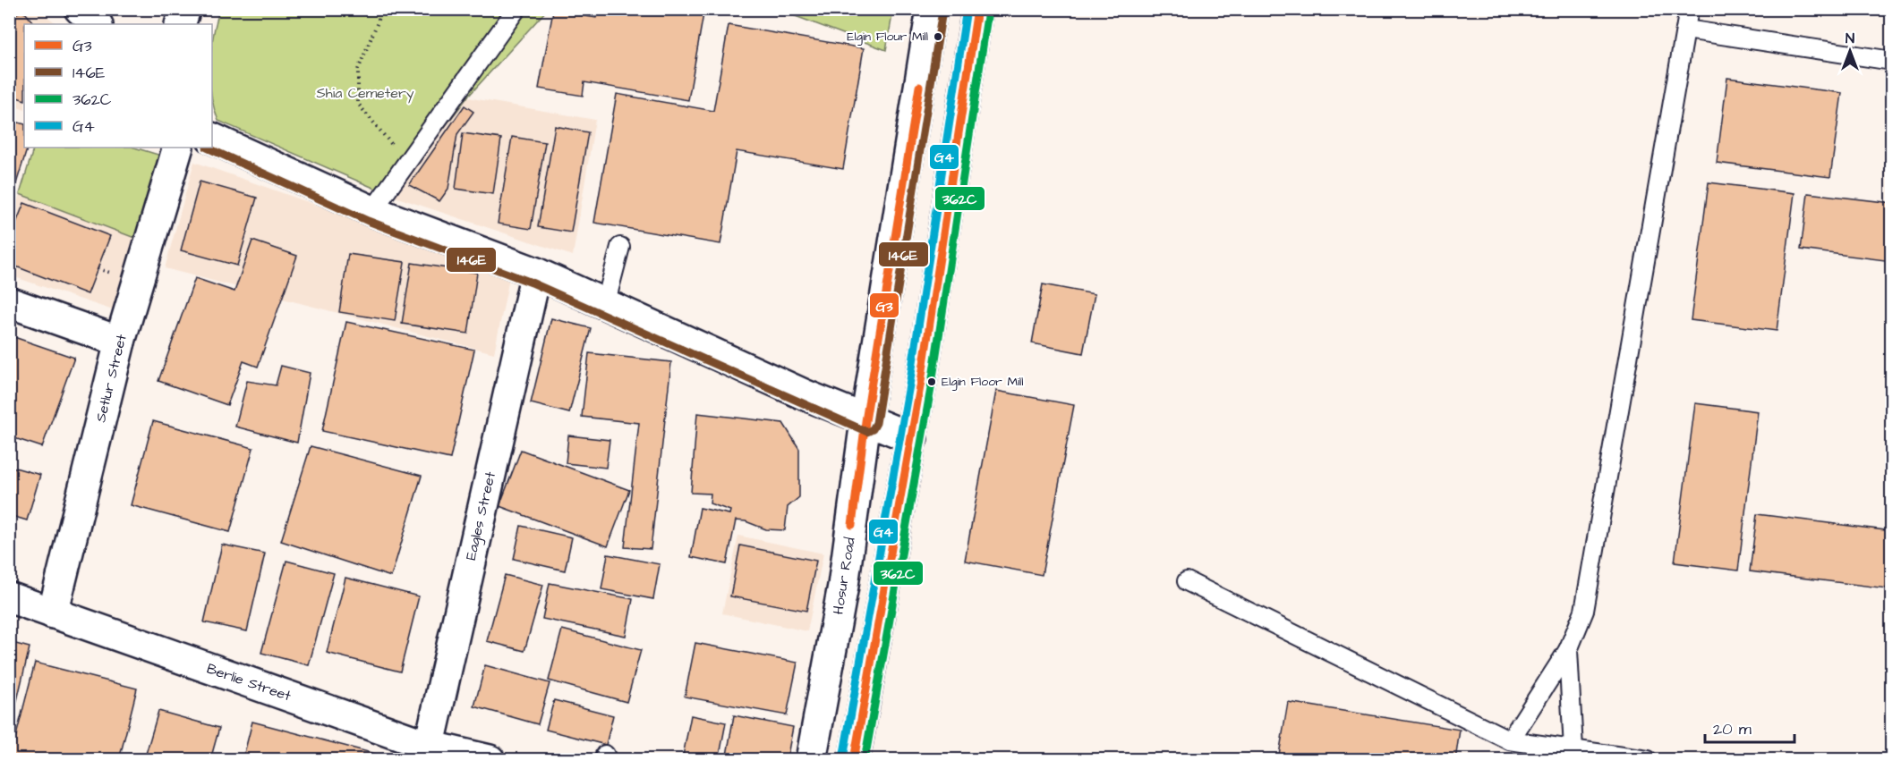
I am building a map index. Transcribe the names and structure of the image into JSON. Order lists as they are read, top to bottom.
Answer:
{
  "streets": {
    "street": [
      "Setlur Street",
      "Eagles Street",
      "Hosur Road",
      "Berlie Street"
    ]
  },
  "crossings": [
    ["Setlur Street", "Berlie Street"],
    ["Eagles Street", "Berlie Street"]
  ],
  "parks": ["Shia Cemetery"],
  "places": ["Elgin Flour Mill", "Elgin Floor Mill"],
  "lines": [
    "transit line G3",
    "transit line G4",
    "transit line 146E",
    "transit line 362C"
  ],
  "legend": [
    "G3",
    "146E",
    "362C",
    "G4"
  ],
  "scale_bar": "20 m",
  "north": "top"
}
